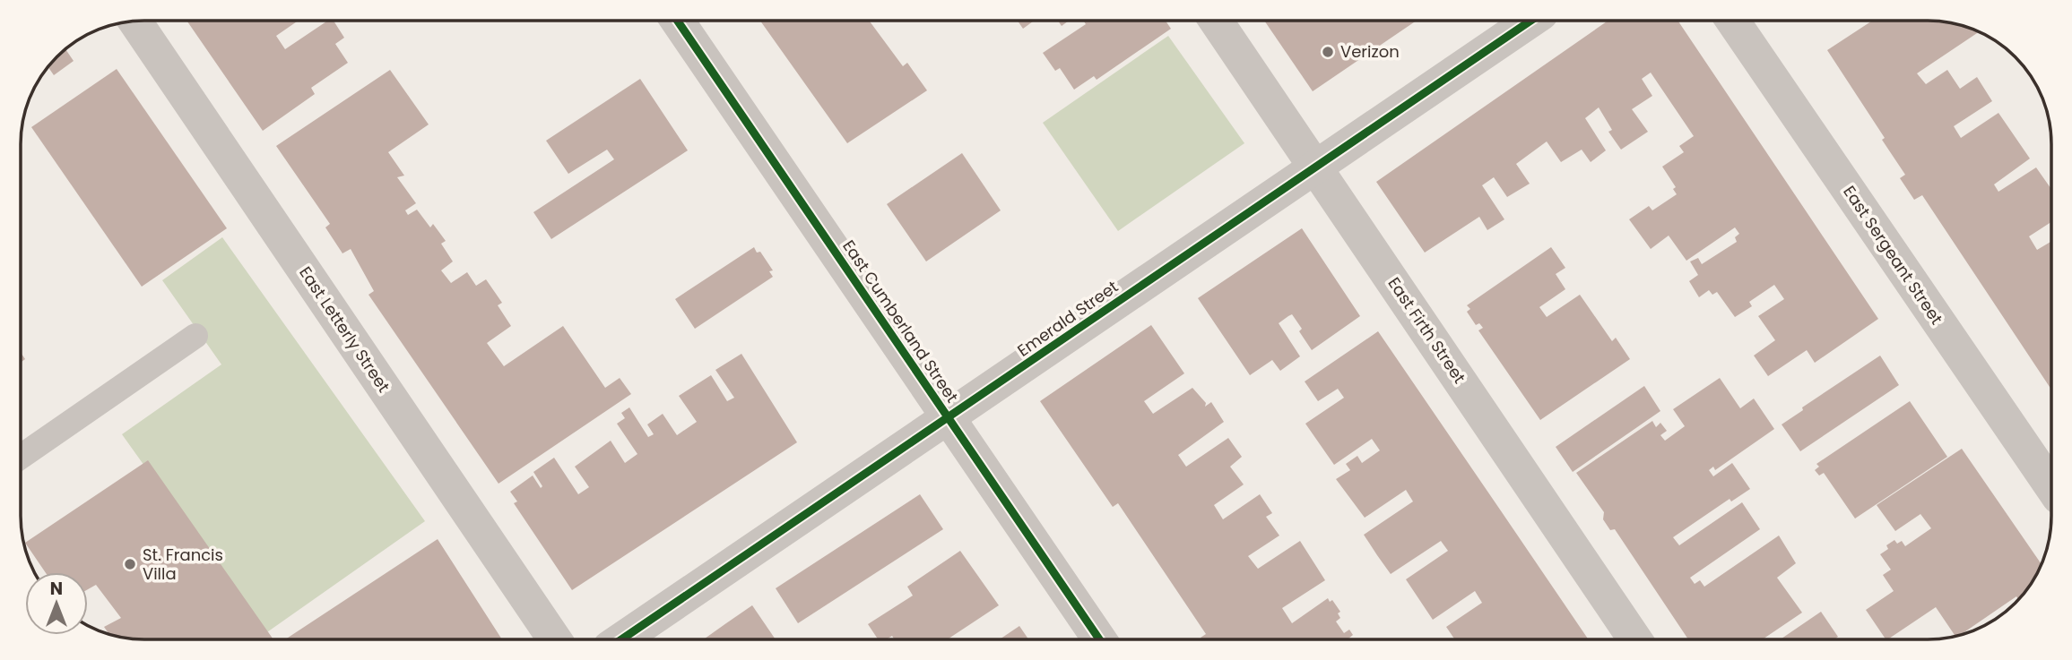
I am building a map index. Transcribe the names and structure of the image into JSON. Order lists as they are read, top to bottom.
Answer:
{
  "streets": {
    "street": [
      "East Sergeant Street",
      "Emerald Street",
      "East Cumberland Street",
      "East Letterly Street",
      "East Firth Street"
    ]
  },
  "crossings": [
    ["Emerald Street", "East Cumberland Street"],
    ["Emerald Street", "East Firth Street"]
  ],
  "places": ["Verizon", "St. Francis Villa"],
  "north": "top"
}
